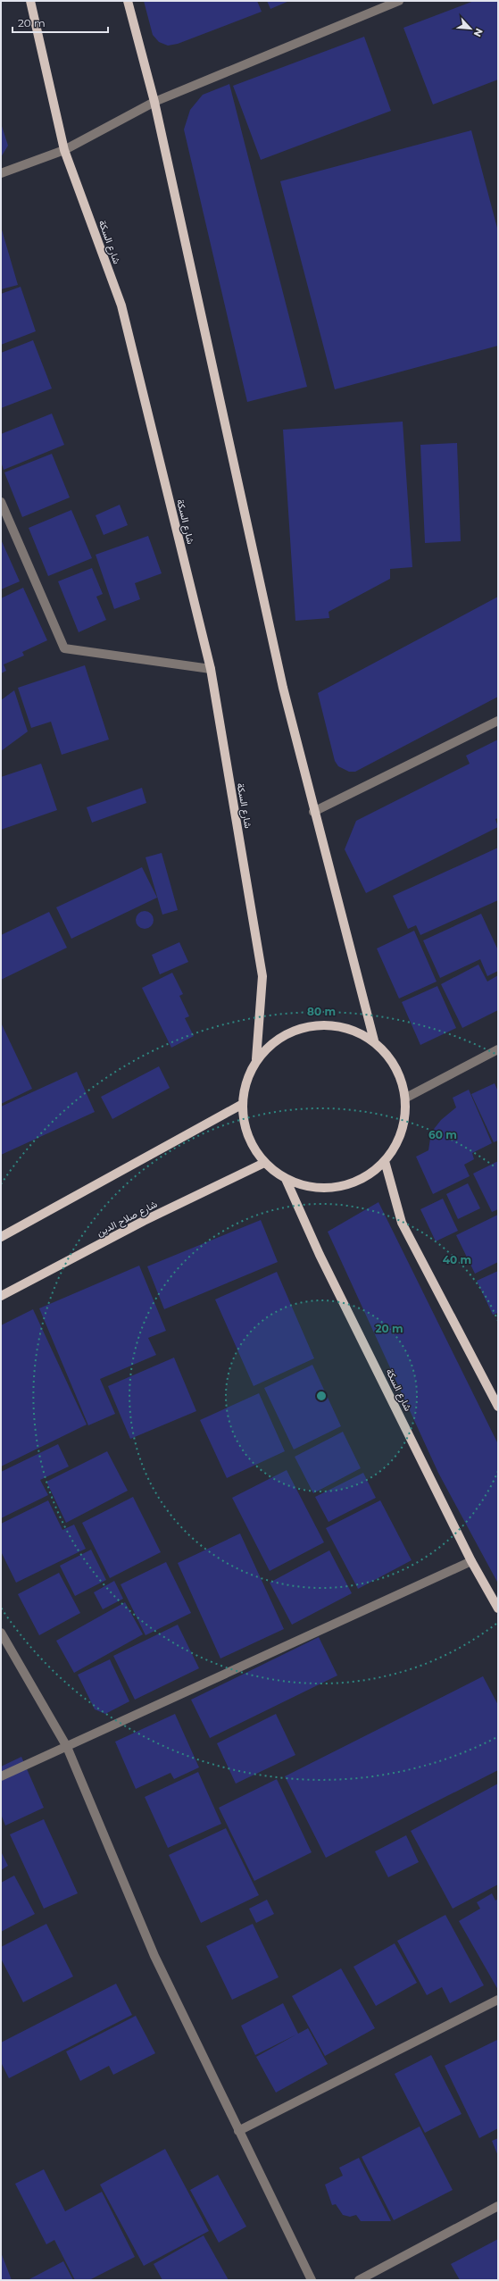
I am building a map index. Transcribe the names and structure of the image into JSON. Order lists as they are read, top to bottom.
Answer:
{
  "streets": {
    "main road": ["شارع السكة", "شارع صلاح الدين"]
  },
  "scale_bar": "20 m",
  "north": "bottom right",
  "rings": [
    "80 m",
    "60 m",
    "40 m",
    "20 m"
  ]
}
